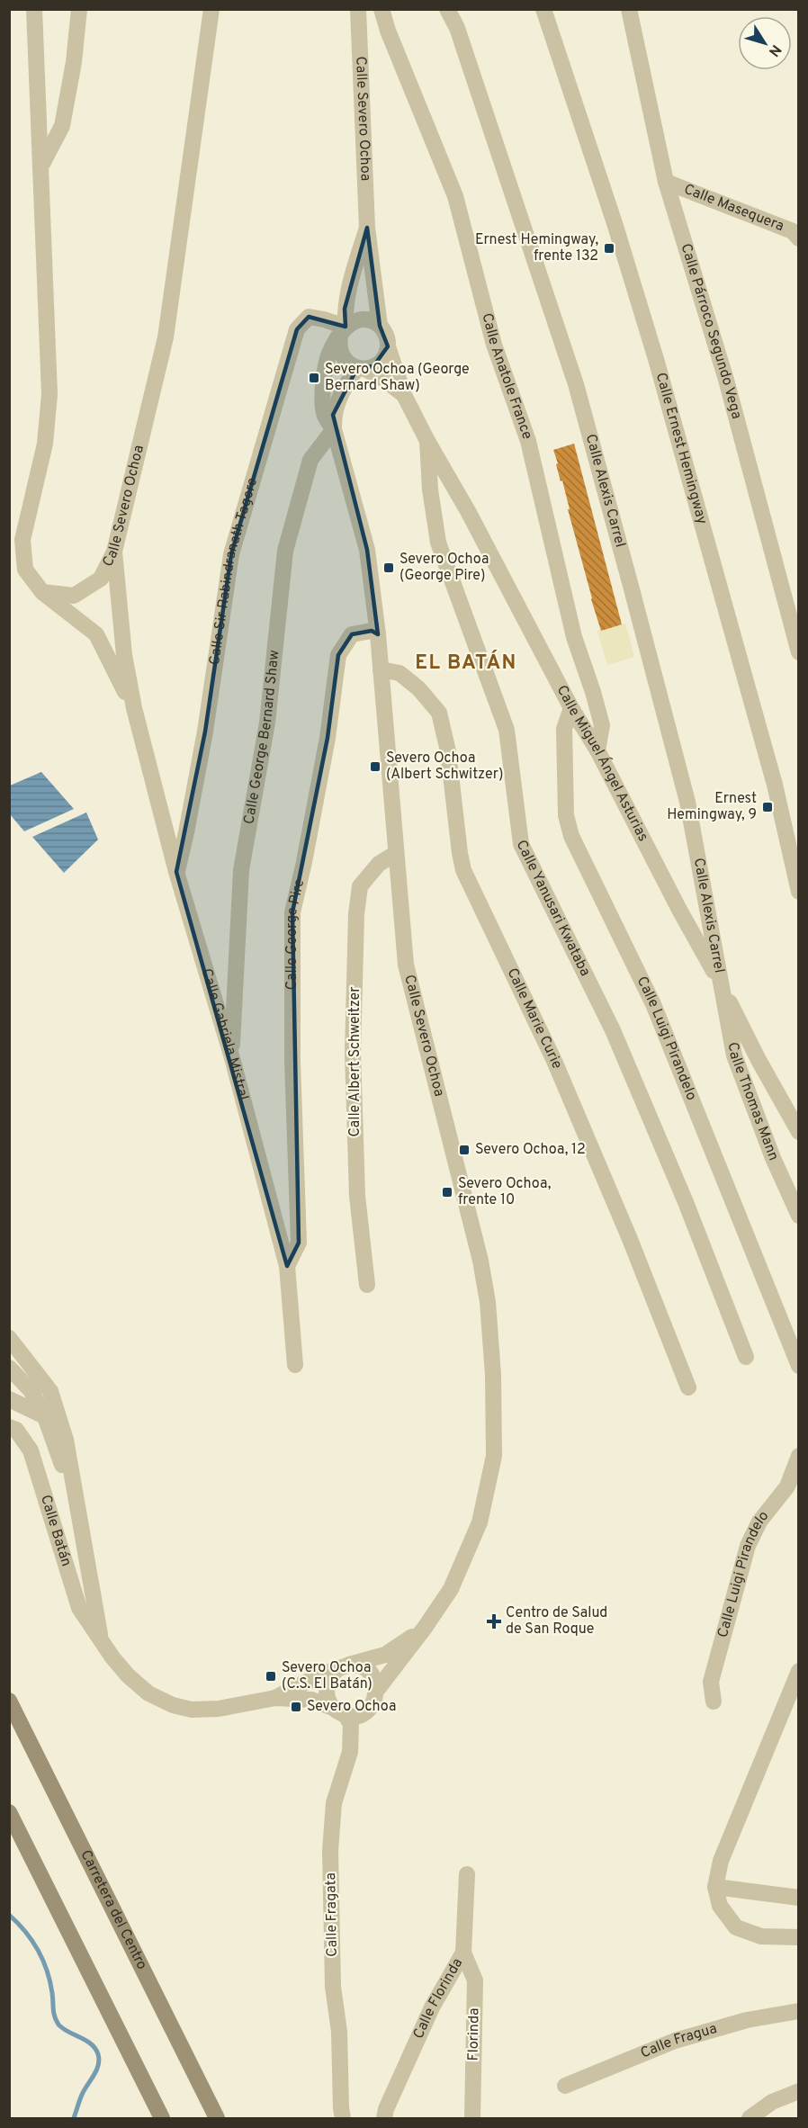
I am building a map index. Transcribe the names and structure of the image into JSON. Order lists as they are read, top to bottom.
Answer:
{
  "streets": {
    "main road": ["Carretera del Centro"],
    "street": [
      "Calle Severo Ochoa",
      "Calle Masequera",
      "Calle Párroco Segundo Vega",
      "Calle Anatole France",
      "Calle Ernest Hemingway",
      "Calle Alexis Carrel",
      "Calle Sir Rabindranath Tagore",
      "Calle George Bernard Shaw",
      "Calle Miguel Ángel Asturias",
      "Calle Yanusari Kwataba",
      "Calle George Pire",
      "Calle Marie Curie",
      "Calle Gabriela Mistral",
      "Calle Luigi Pirandelo",
      "Calle Albert Schweitzer",
      "Calle Thomas Mann",
      "Calle Batán",
      "Calle Fragata",
      "Calle Florinda",
      "Florinda",
      "Calle Fragua"
    ]
  },
  "crossings": [
    ["Calle Severo Ochoa", "Calle Sir Rabindranath Tagore"],
    ["Calle Severo Ochoa", "Calle George Bernard Shaw"],
    ["Calle Severo Ochoa", "Calle Miguel Ángel Asturias"],
    ["Calle Severo Ochoa", "Calle George Pire"],
    ["Calle Severo Ochoa", "Calle Marie Curie"],
    ["Calle Severo Ochoa", "Calle Gabriela Mistral"],
    ["Calle Severo Ochoa", "Calle Albert Schweitzer"],
    ["Calle Severo Ochoa", "Calle Batán"],
    ["Calle Severo Ochoa", "Calle Fragata"],
    ["Calle Masequera", "Calle Párroco Segundo Vega"],
    ["Calle Anatole France", "Calle Miguel Ángel Asturias"],
    ["Calle Alexis Carrel", "Calle Miguel Ángel Asturias"],
    ["Calle Alexis Carrel", "Calle Thomas Mann"],
    ["Calle Sir Rabindranath Tagore", "Calle Miguel Ángel Asturias"],
    ["Calle Sir Rabindranath Tagore", "Calle Gabriela Mistral"],
    ["Calle George Bernard Shaw", "Calle Gabriela Mistral"],
    ["Calle Miguel Ángel Asturias", "Calle Yanusari Kwataba"],
    ["Calle Miguel Ángel Asturias", "Calle Luigi Pirandelo"],
    ["Calle Miguel Ángel Asturias", "Calle Thomas Mann"],
    ["Calle George Pire", "Calle Gabriela Mistral"],
    ["Calle Batán", "Calle Fragata"],
    ["Calle Florinda", "Florinda"]
  ],
  "districts": ["EL BATÁN"],
  "places": {
    "transit": [
      "Ernest Hemingway, frente 132",
      "Severo Ochoa (George Bernard Shaw)",
      "Severo Ochoa (George Pire)",
      "Severo Ochoa (Albert Schwitzer)",
      "Ernest Hemingway, 9",
      "Severo Ochoa, 12",
      "Severo Ochoa, frente 10",
      "Severo Ochoa (C.S. El Batán)",
      "Severo Ochoa"
    ],
    "health": ["Centro de Salud de San Roque"]
  },
  "north": "bottom right"
}
